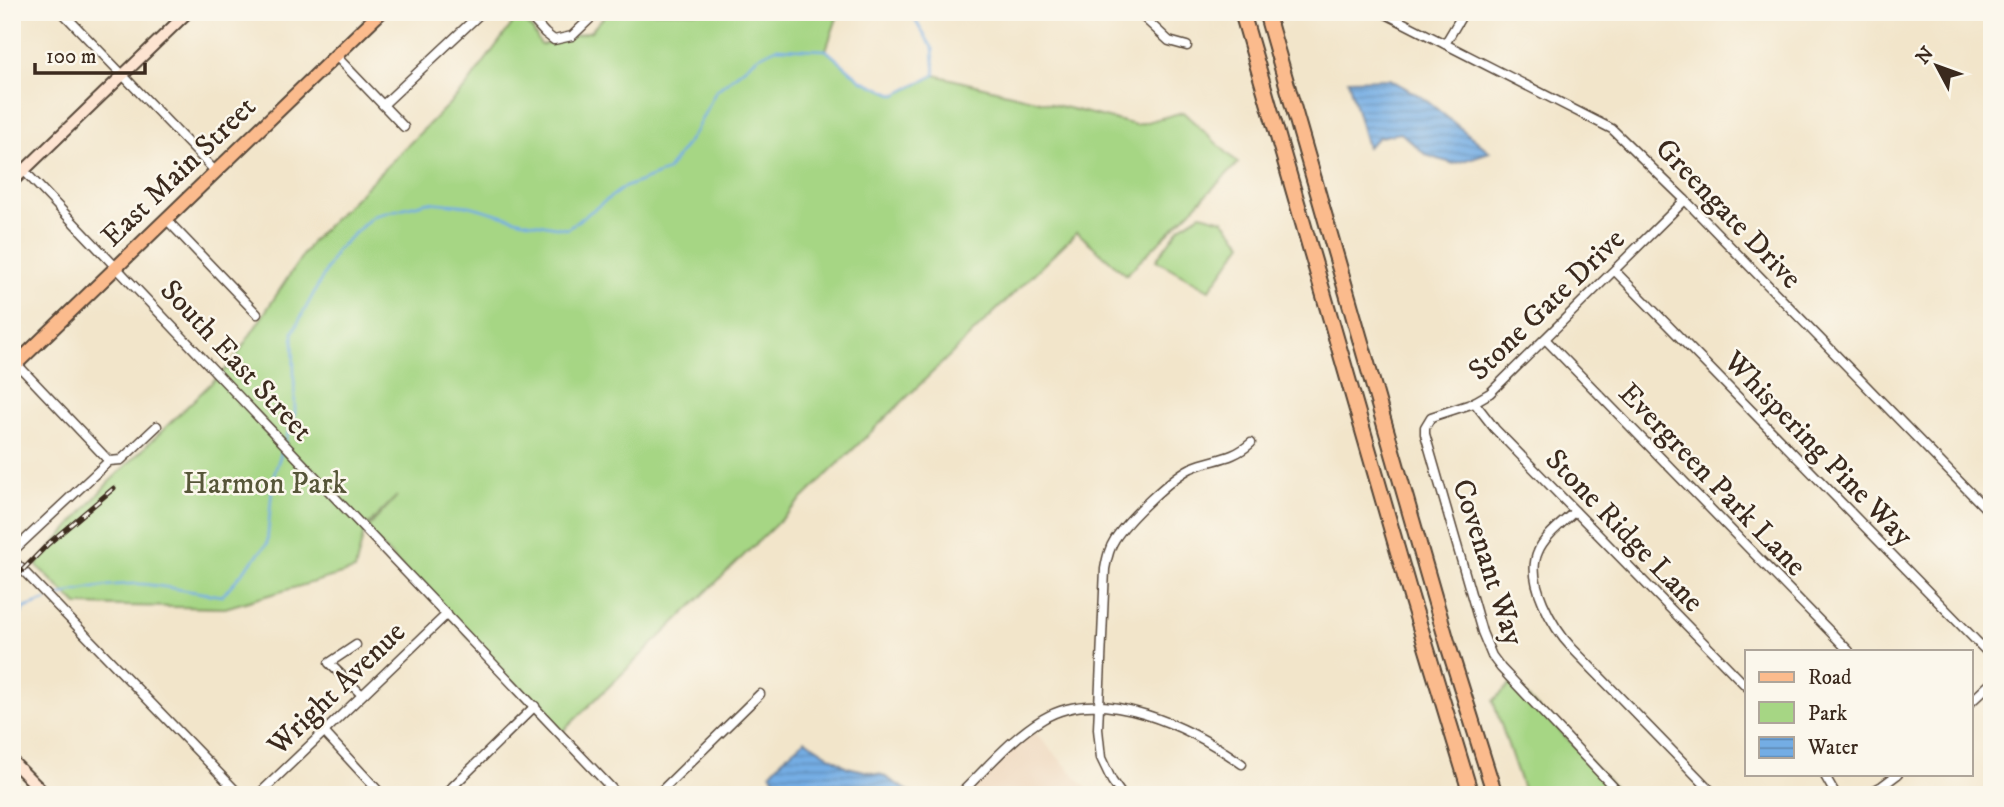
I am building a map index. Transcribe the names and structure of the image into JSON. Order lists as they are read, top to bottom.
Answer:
{
  "streets": {
    "main road": ["East Main Street"],
    "street": [
      "Greengate Drive",
      "Stone Gate Drive",
      "South East Street",
      "Whispering Pine Way",
      "Evergreen Park Lane",
      "Stone Ridge Lane",
      "Covenant Way",
      "Wright Avenue"
    ]
  },
  "crossings": [
    ["East Main Street", "South East Street"],
    ["Greengate Drive", "Stone Gate Drive"],
    ["Stone Gate Drive", "Whispering Pine Way"],
    ["Stone Gate Drive", "Evergreen Park Lane"],
    ["Stone Gate Drive", "Stone Ridge Lane"],
    ["Stone Gate Drive", "Covenant Way"],
    ["South East Street", "Wright Avenue"]
  ],
  "parks": ["Harmon Park"],
  "legend": ["Road", "Park", "Water"],
  "scale_bar": "100 m",
  "north": "top left"
}
